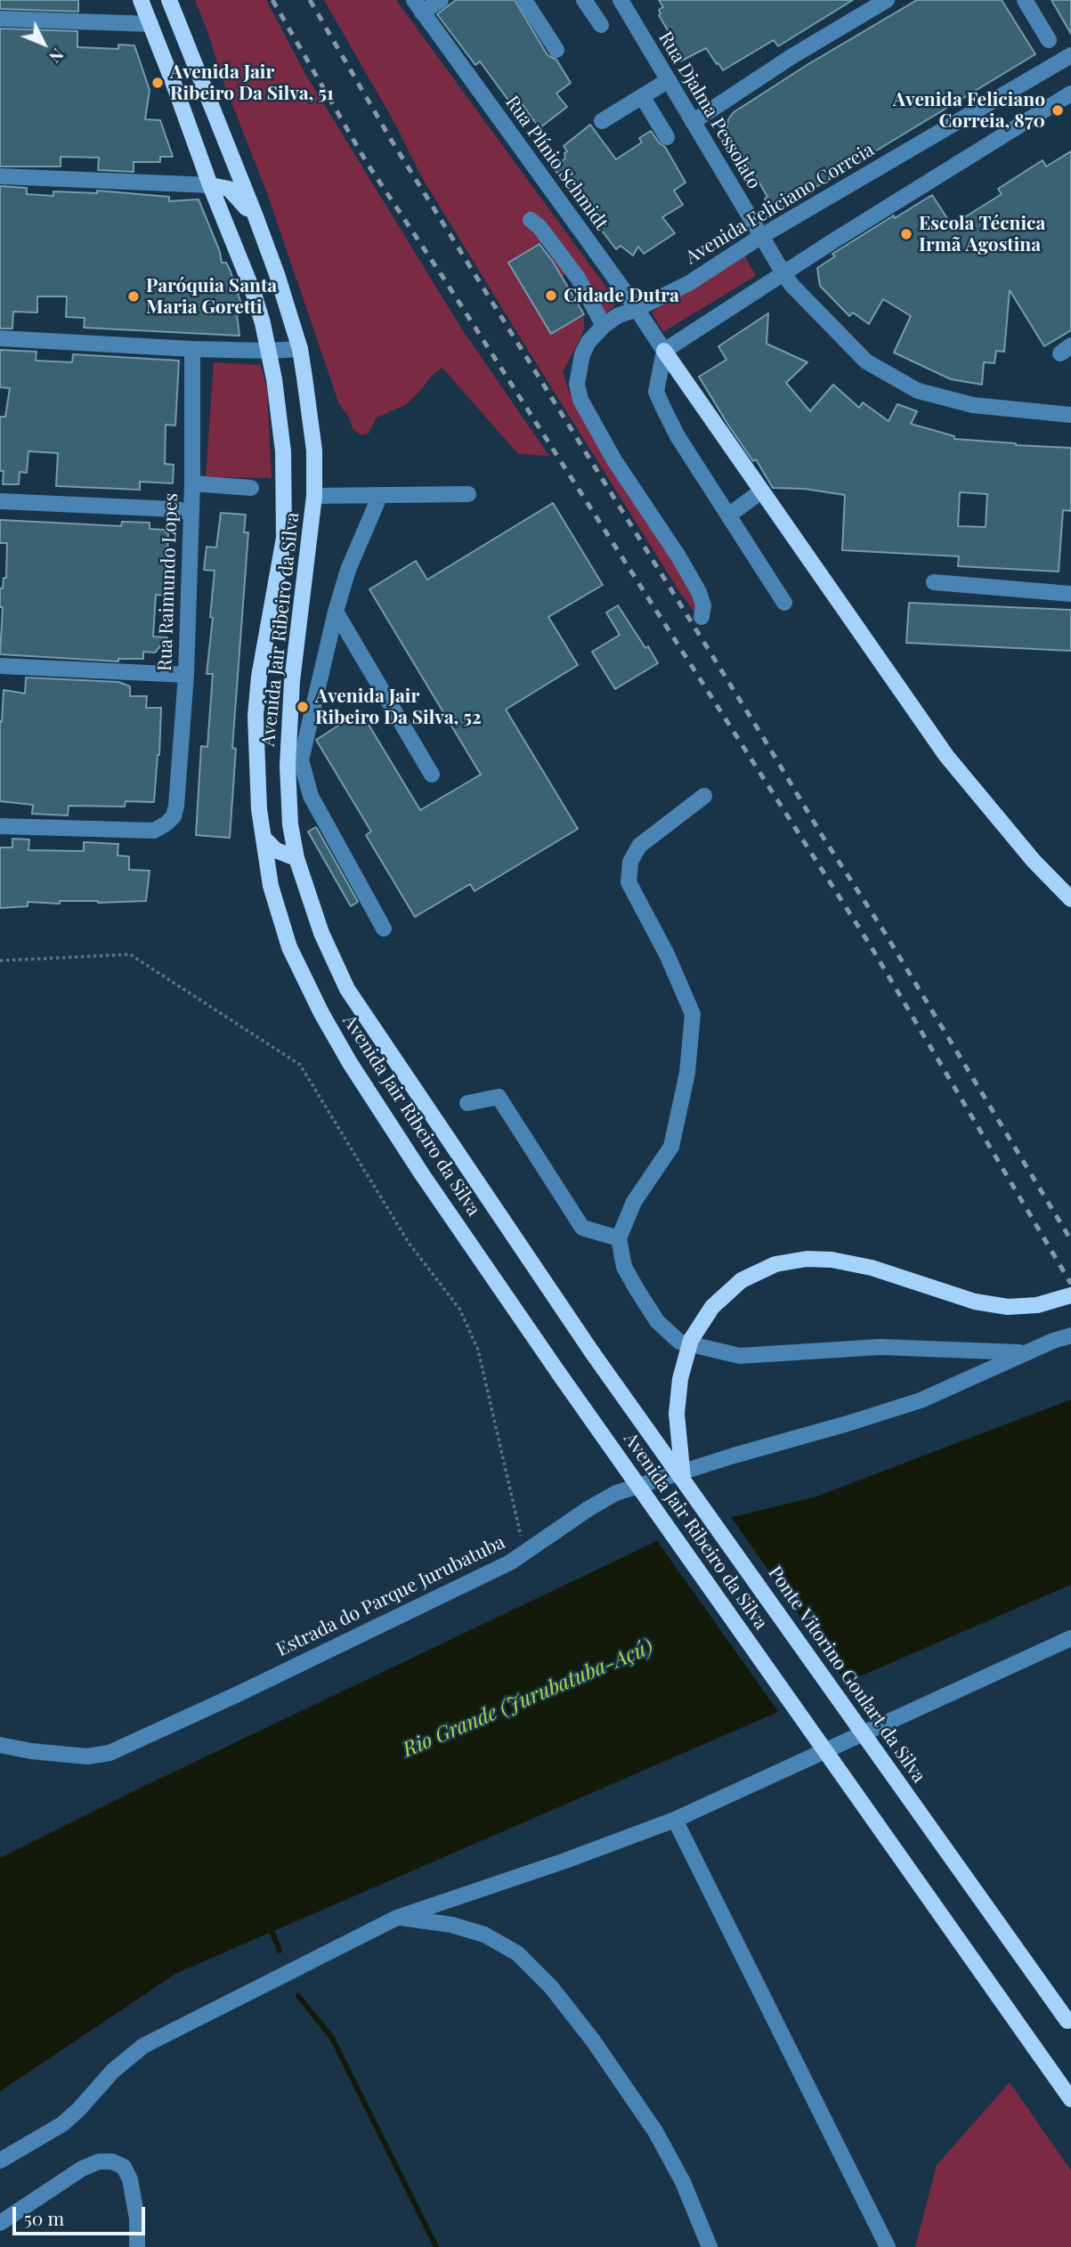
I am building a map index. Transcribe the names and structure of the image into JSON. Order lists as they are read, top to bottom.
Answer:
{
  "streets": {
    "main road": ["Avenida Jair Ribeiro da Silva", "Ponte Vitorino Goulart da Silva"],
    "street": [
      "Rua Djalma Pessolato",
      "Rua Plínio Schmidt",
      "Avenida Feliciano Correia",
      "Rua Raimundo Lopes",
      "Estrada do Parque Jurubatuba"
    ]
  },
  "crossings": [
    ["Rua Djalma Pessolato", "Avenida Feliciano Correia"],
    ["Rua Plínio Schmidt", "Avenida Feliciano Correia"],
    ["Avenida Jair Ribeiro da Silva", "Ponte Vitorino Goulart da Silva"]
  ],
  "water": ["Rio Grande (Jurubatuba-Açú)"],
  "places": [
    "Avenida Jair Ribeiro Da Silva, 51",
    "Avenida Feliciano Correia, 870",
    "Escola Técnica Irmã Agostina",
    "Cidade Dutra",
    "Paróquia Santa Maria Goretti",
    "Avenida Jair Ribeiro Da Silva, 52"
  ],
  "scale_bar": "50 m",
  "north": "bottom right"
}
